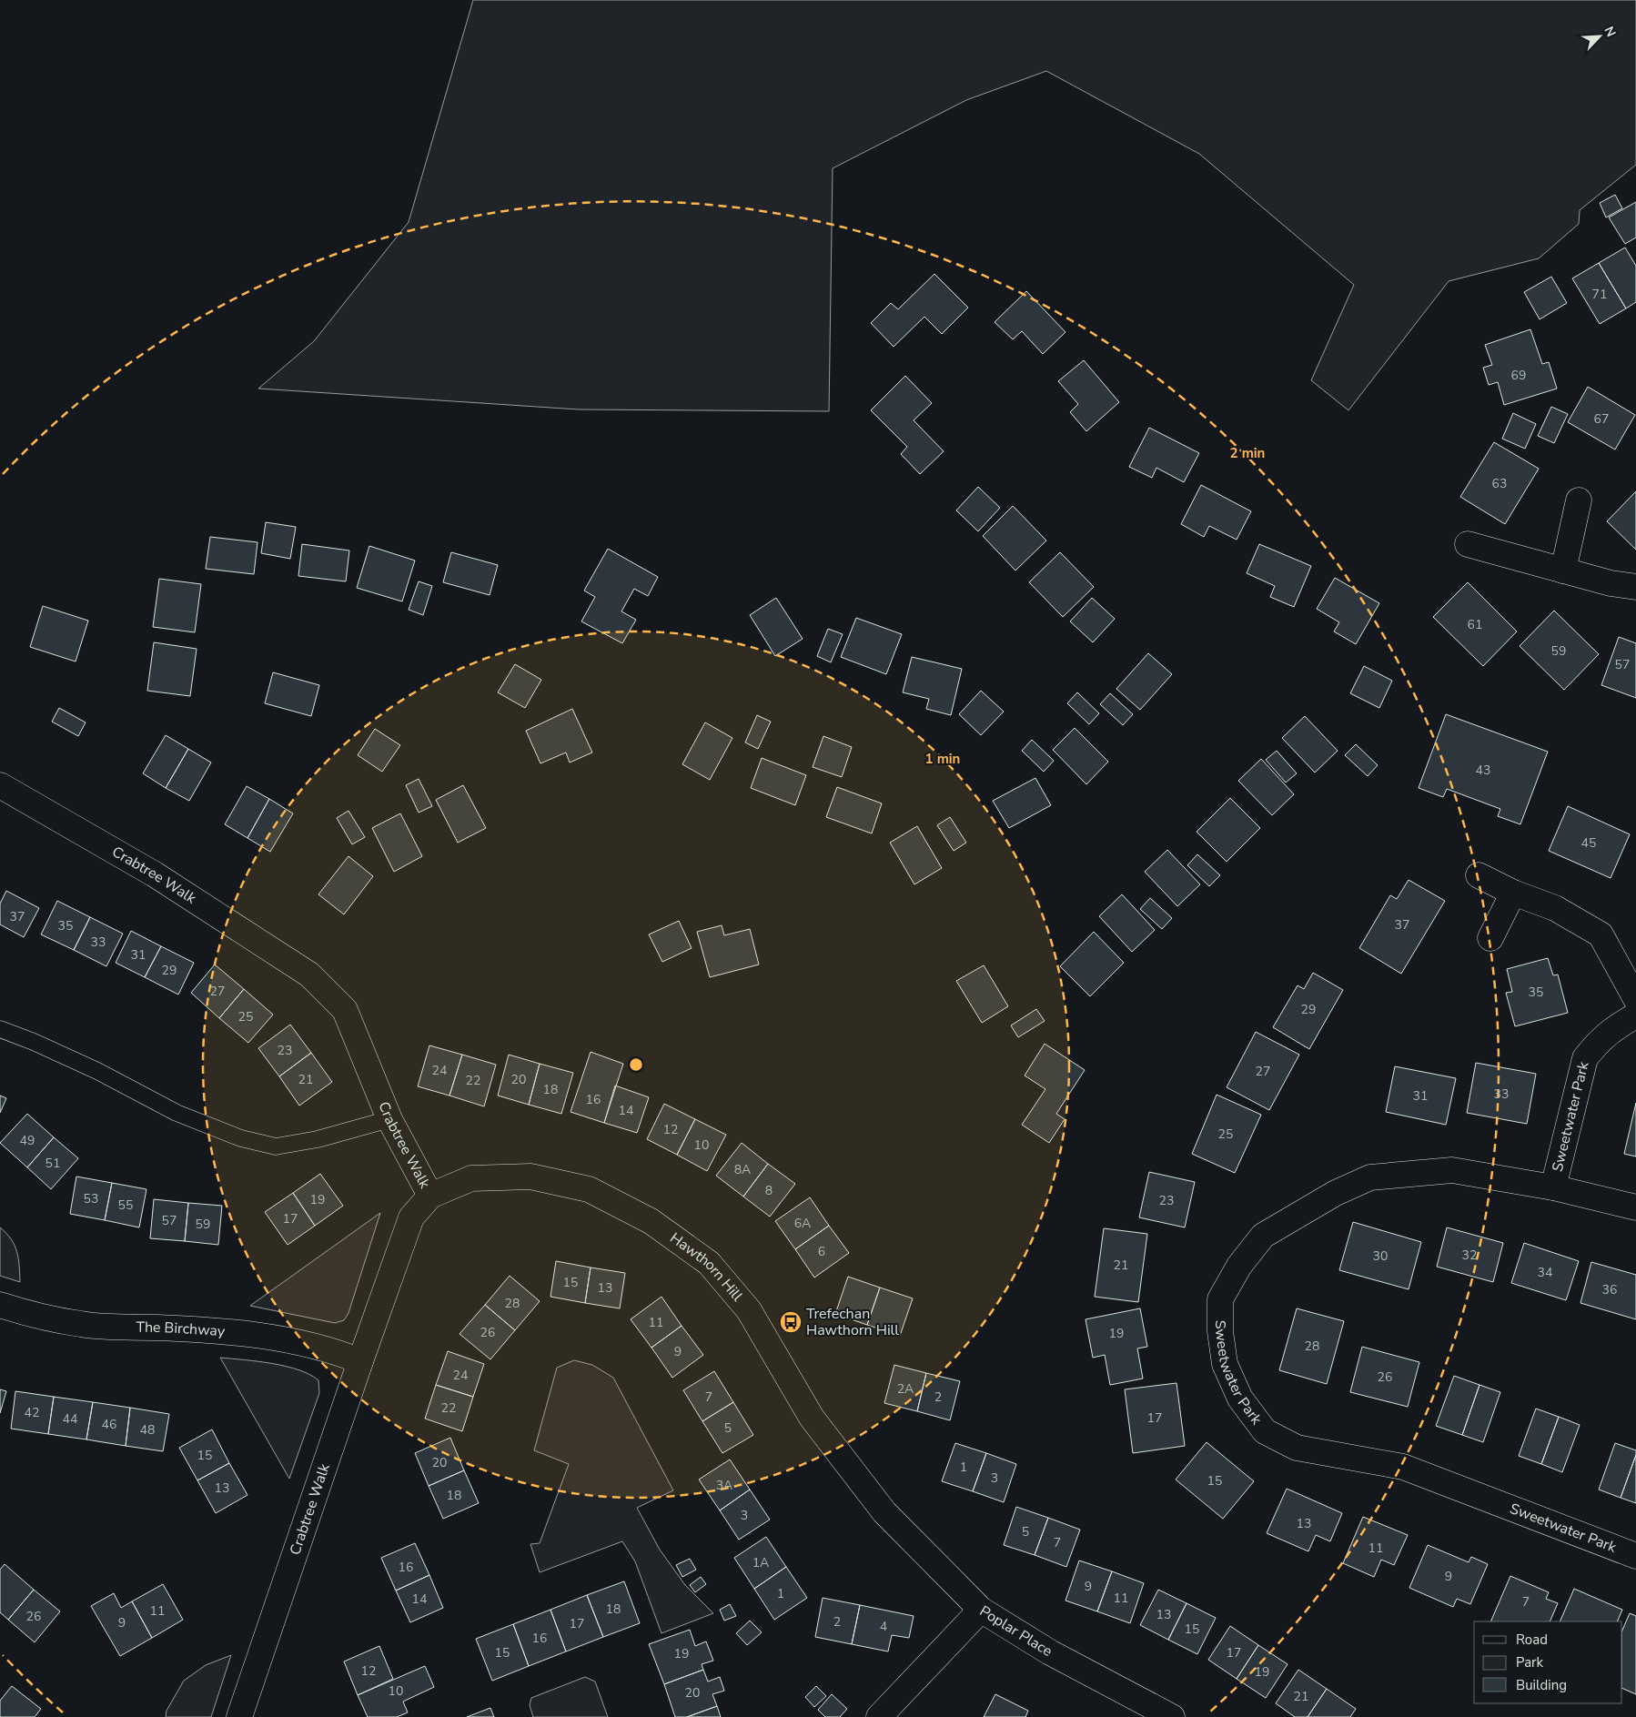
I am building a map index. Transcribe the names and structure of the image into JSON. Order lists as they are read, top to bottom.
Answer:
{
  "streets": {
    "street": [
      "Crabtree Walk",
      "Sweetwater Park",
      "Hawthorn Hill",
      "The Birchway",
      "Poplar Place"
    ]
  },
  "crossings": [
    ["Crabtree Walk", "Hawthorn Hill"],
    ["Crabtree Walk", "The Birchway"],
    ["Hawthorn Hill", "Poplar Place"]
  ],
  "places": {
    "bus stop": ["Trefechan Hawthorn Hill"]
  },
  "house_numbers": [
    "71",
    "69",
    "67",
    "63",
    "61",
    "59",
    "57",
    "43",
    "45",
    "37",
    "37",
    "35",
    "33",
    "31",
    "29",
    "27",
    "35",
    "29",
    "25",
    "23",
    "24",
    "27",
    "21",
    "20",
    "22",
    "18",
    "33",
    "31",
    "16",
    "14",
    "12",
    "25",
    "49",
    "10",
    "51",
    "8A",
    "8",
    "53",
    "19",
    "23",
    "55",
    "17",
    "57",
    "6A",
    "59",
    "6",
    "32",
    "30",
    "21",
    "34",
    "15",
    "13",
    "36",
    "28",
    "11",
    "26",
    "19",
    "28",
    "9",
    "24",
    "26",
    "2A",
    "7",
    "2",
    "22",
    "42",
    "17",
    "44",
    "46",
    "5",
    "48",
    "15",
    "20",
    "1",
    "3",
    "15",
    "3A",
    "13",
    "18",
    "3",
    "13",
    "5",
    "7",
    "11",
    "1A",
    "16",
    "9",
    "9",
    "1",
    "11",
    "14",
    "7",
    "18",
    "11",
    "13",
    "26",
    "2",
    "9",
    "17",
    "4",
    "15",
    "16",
    "15",
    "17",
    "19",
    "12",
    "19",
    "10",
    "20",
    "21"
  ],
  "legend": ["Road", "Park", "Building"],
  "north": "top right",
  "rings": ["2 min", "1 min"]
}
